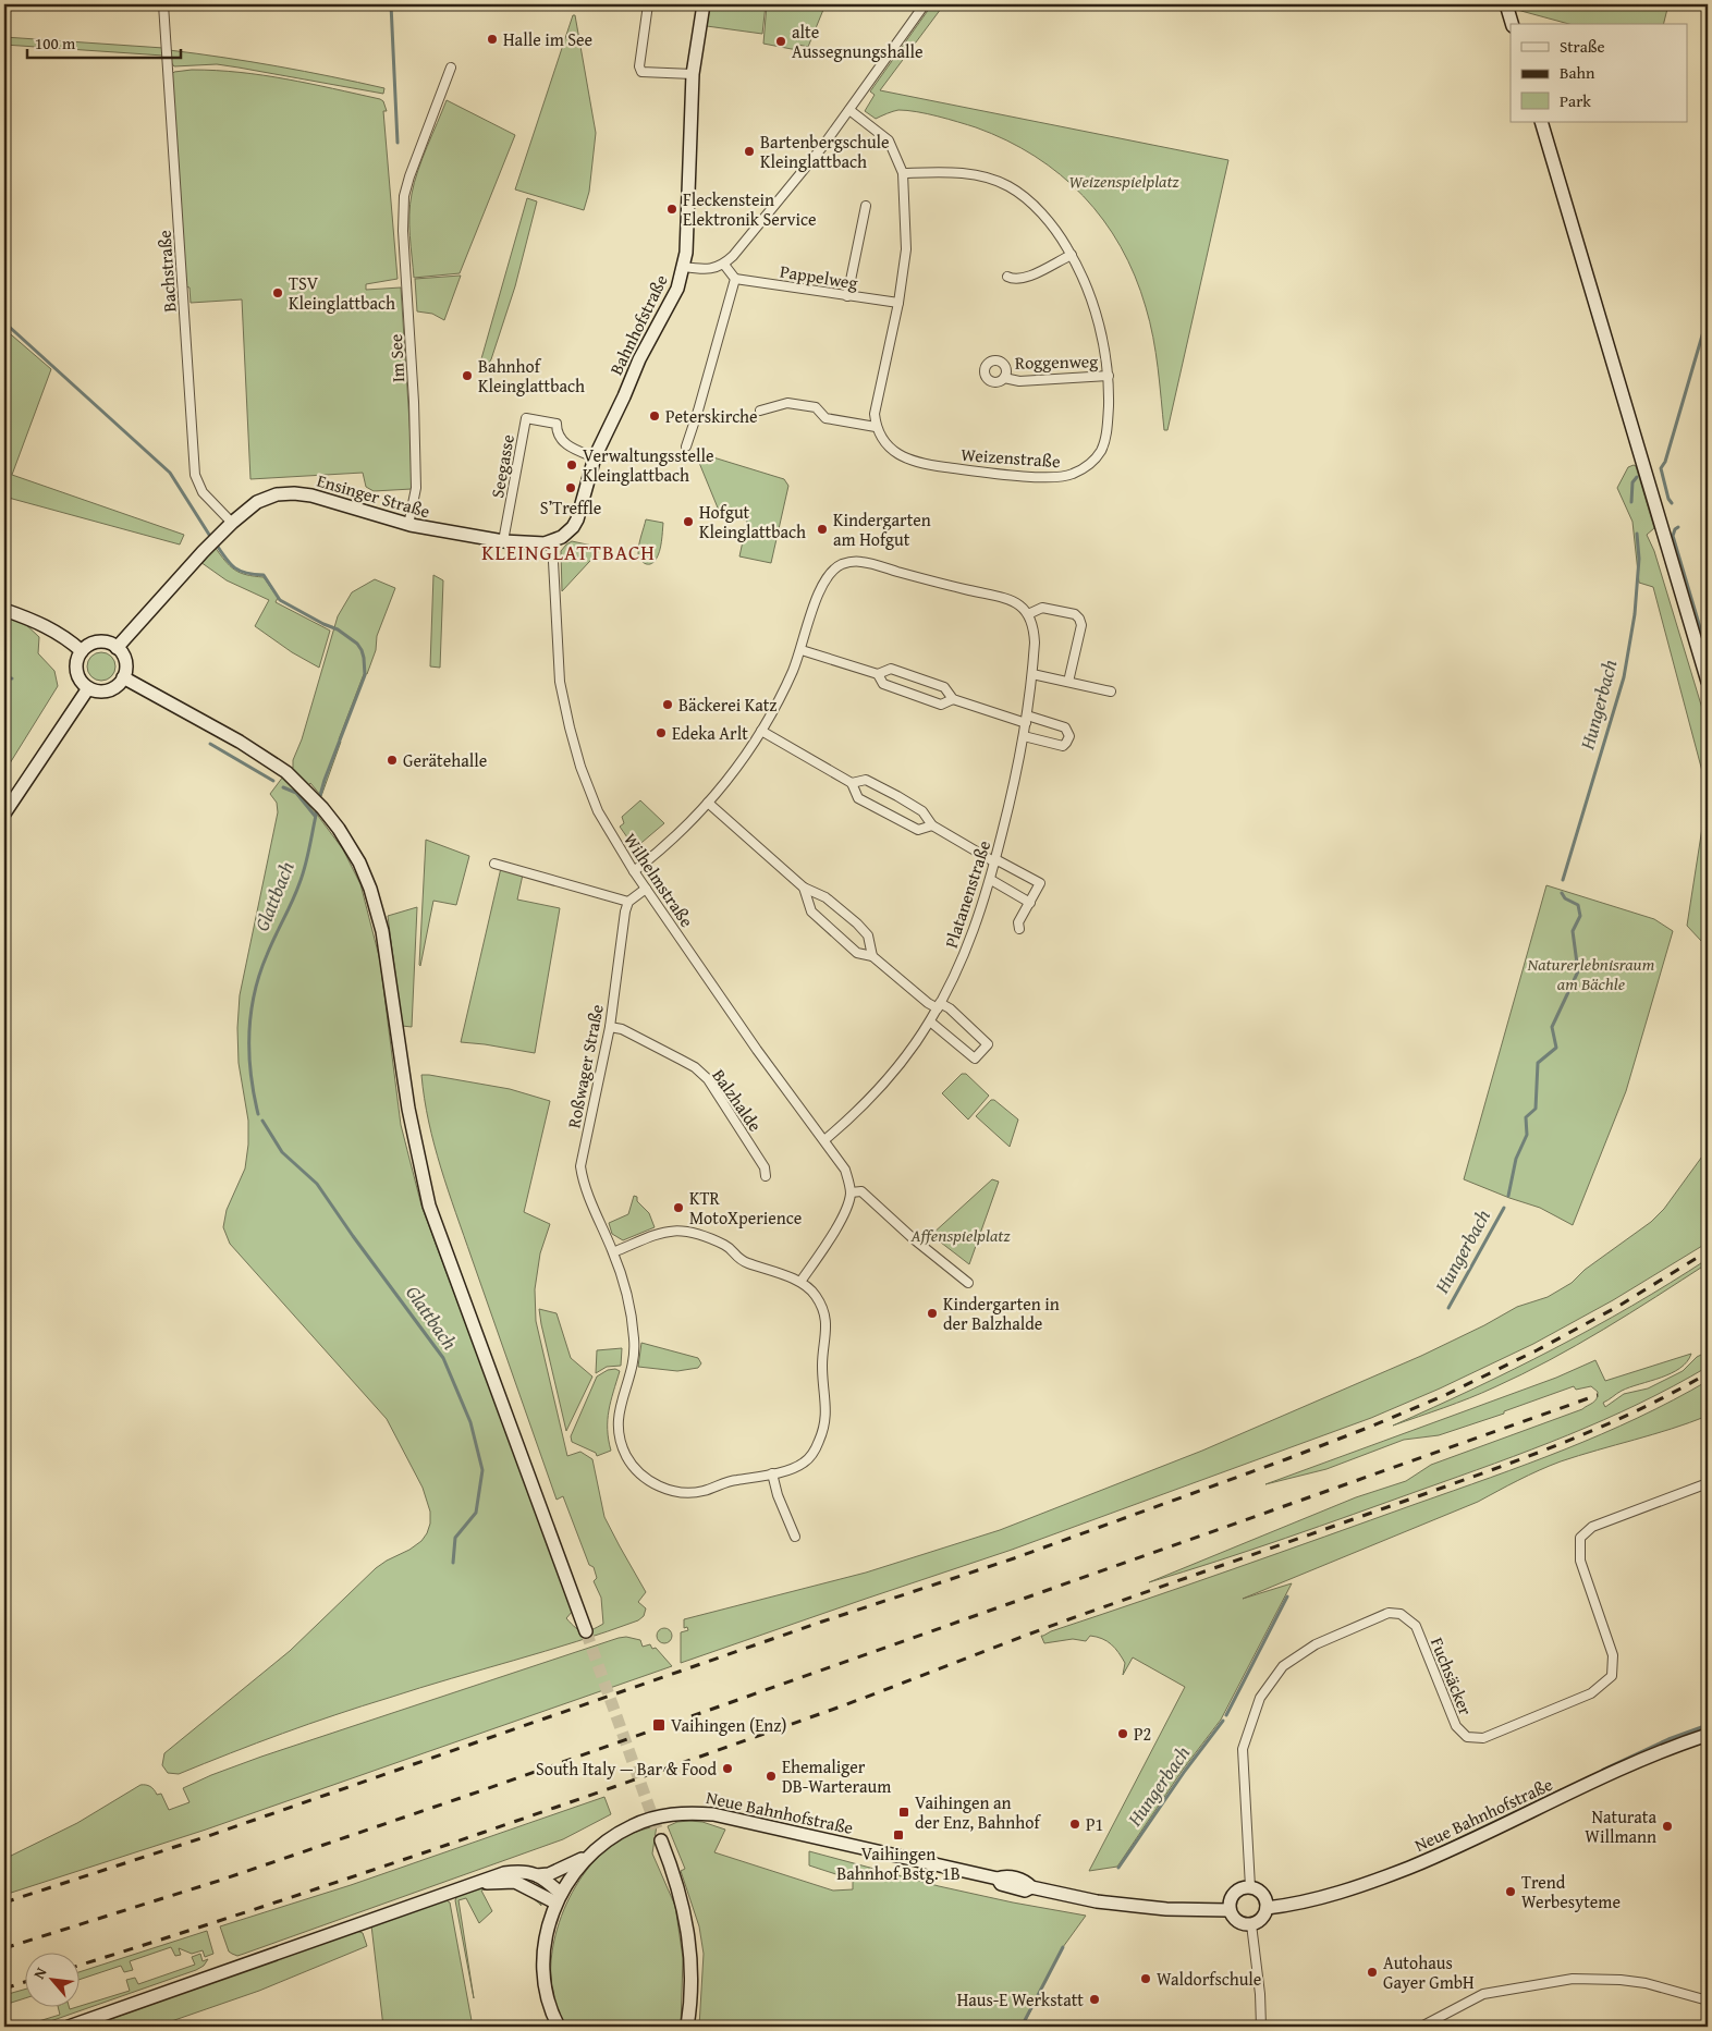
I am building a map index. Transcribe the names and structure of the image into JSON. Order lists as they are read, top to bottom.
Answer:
{
  "streets": {
    "main road": ["Bahnhofstraße", "Ensinger Straße", "Neue Bahnhofstraße"],
    "street": [
      "Bachstraße",
      "Pappelweg",
      "Im See",
      "Roggenweg",
      "Weizenstraße",
      "Seegasse",
      "Wilhelmstraße",
      "Platanenstraße",
      "Roßwager Straße",
      "Balzhalde",
      "Fuchsäcker"
    ]
  },
  "crossings": [
    ["Bachstraße", "Ensinger Straße"],
    ["Bahnhofstraße", "Seegasse"],
    ["Bahnhofstraße", "Ensinger Straße"],
    ["Bahnhofstraße", "Wilhelmstraße"],
    ["Im See", "Ensinger Straße"],
    ["Roggenweg", "Weizenstraße"],
    ["Seegasse", "Ensinger Straße"],
    ["Ensinger Straße", "Wilhelmstraße"],
    ["Wilhelmstraße", "Platanenstraße"],
    ["Roßwager Straße", "Balzhalde"],
    ["Fuchsäcker", "Neue Bahnhofstraße"]
  ],
  "districts": ["KLEINGLATTBACH"],
  "water": ["Hungerbach", "Glattbach"],
  "parks": ["Weizenspielplatz", "Naturerlebnisraum am Bächle", "Affenspielplatz"],
  "places": {
    "other": [
      "Halle im See",
      "alte Aussegnungshalle",
      "Bartenbergschule Kleinglattbach",
      "Fleckenstein Elektronik Service",
      "TSV Kleinglattbach",
      "Bahnhof Kleinglattbach",
      "Peterskirche",
      "Verwaltungsstelle Kleinglattbach",
      "S’Treffle",
      "Hofgut Kleinglattbach",
      "Kindergarten am Hofgut",
      "Bäckerei Katz",
      "Edeka Arlt",
      "Gerätehalle",
      "KTR MotoXperience",
      "Kindergarten in der Balzhalde",
      "P2",
      "South Italy — Bar & Food",
      "Ehemaliger DB-Warteraum",
      "P1",
      "Naturata Willmann",
      "Trend Werbesyteme",
      "Autohaus Gayer GmbH",
      "Waldorfschule",
      "Haus-E Werkstatt"
    ],
    "transit": ["Vaihingen (Enz)", "Vaihingen an der Enz, Bahnhof", "Vaihingen Bahnhof Bstg. 1B"]
  },
  "legend": ["Straße", "Bahn", "Park"],
  "scale_bar": "100 m",
  "north": "top left"
}
